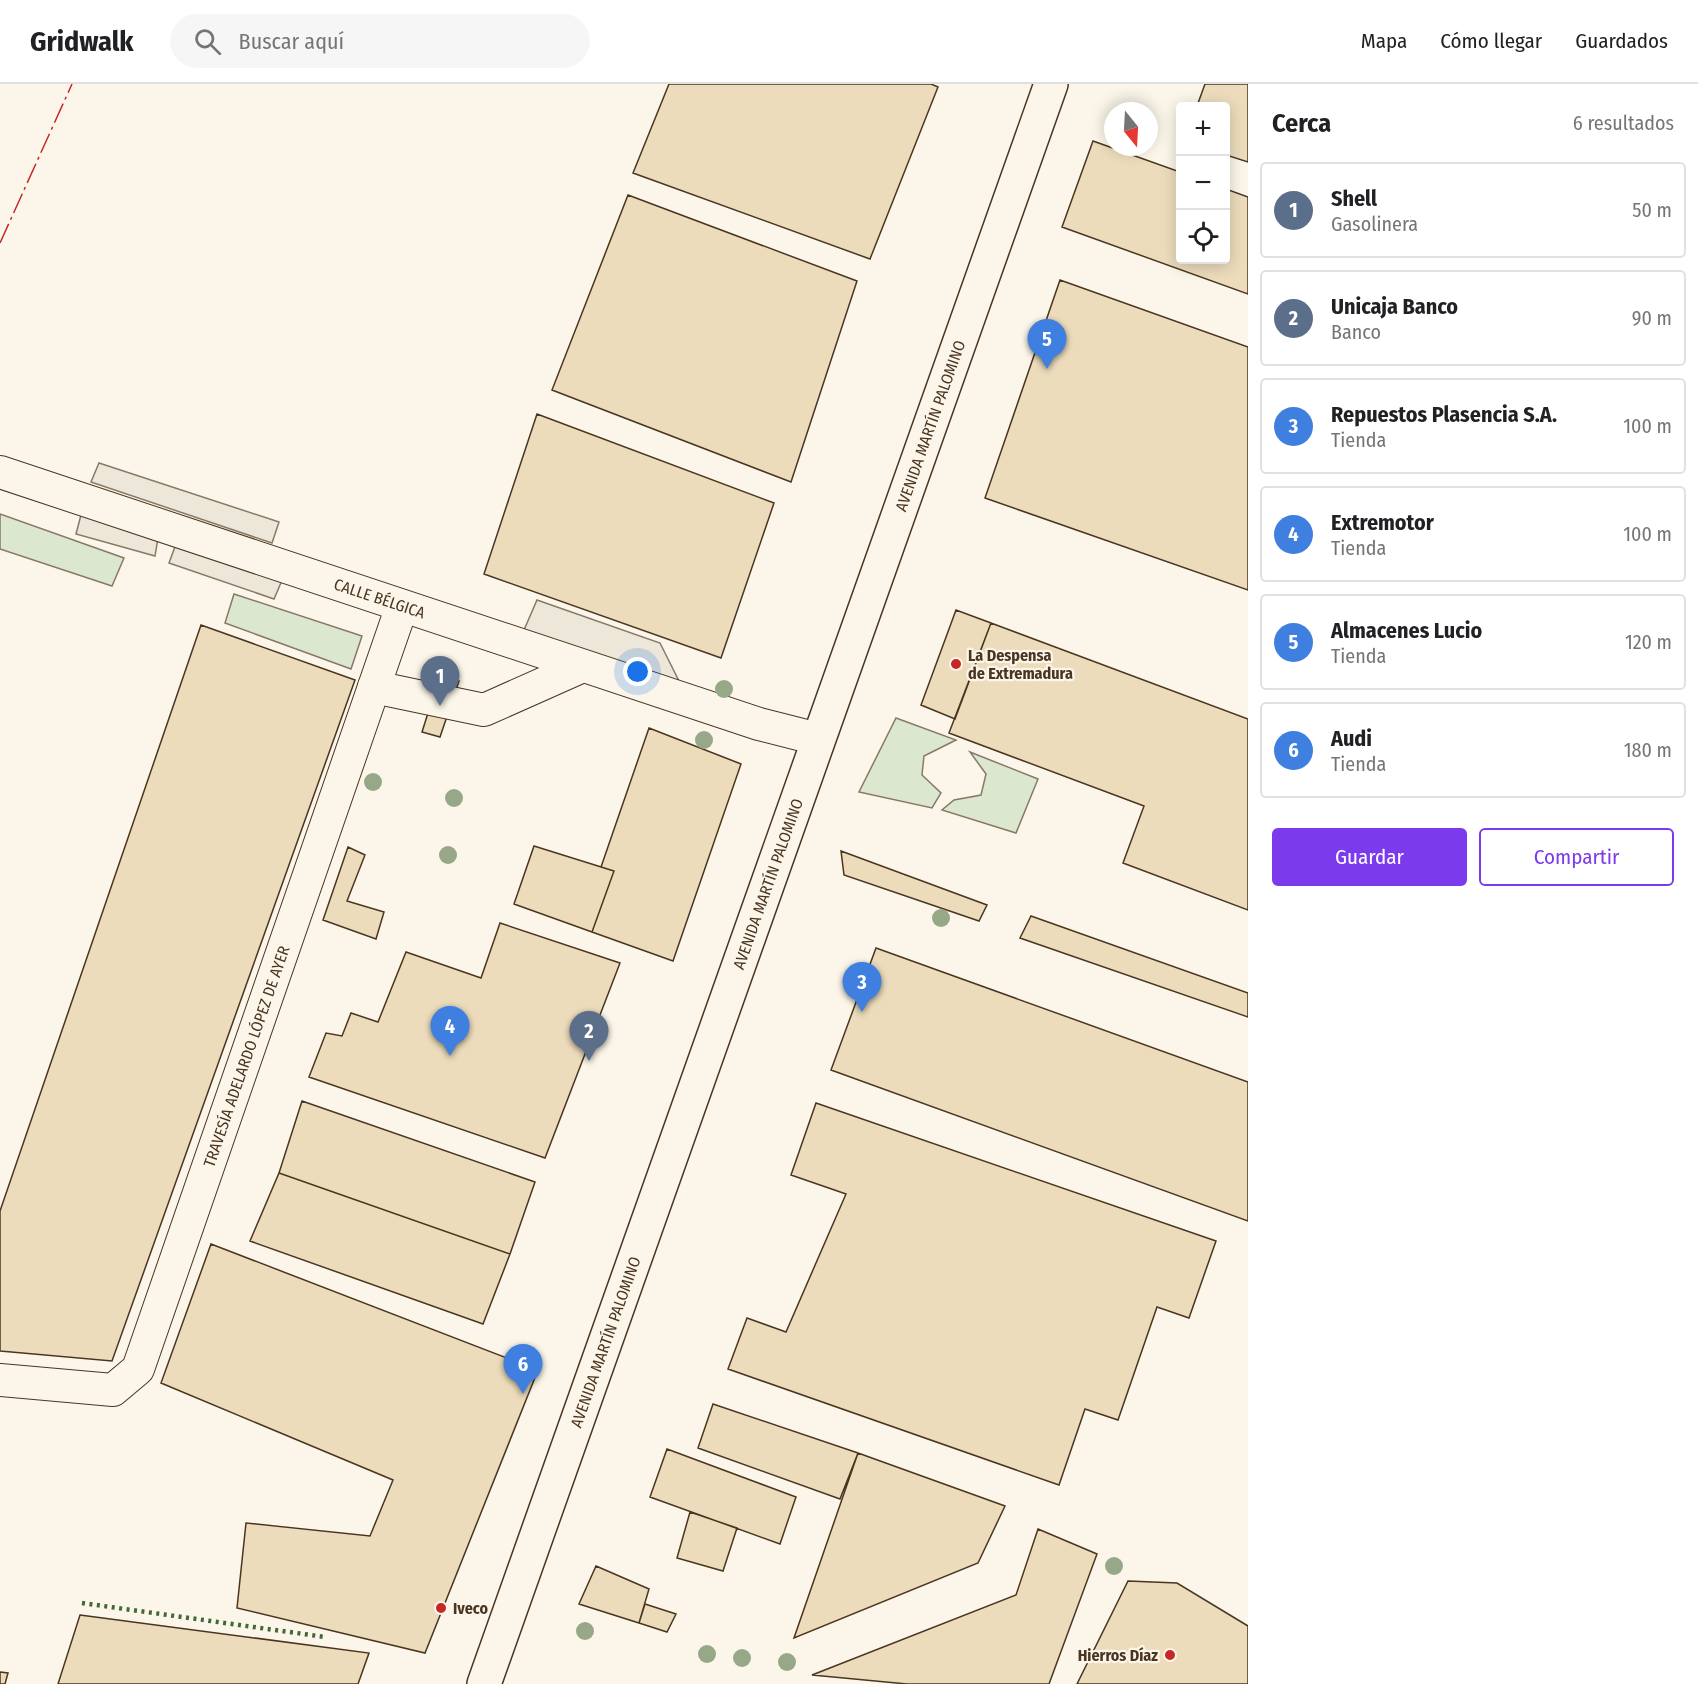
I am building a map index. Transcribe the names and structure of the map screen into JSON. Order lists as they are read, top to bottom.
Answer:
{
  "streets": {
    "main road": ["AVENIDA MARTÍN PALOMINO"],
    "street": ["CALLE BÉLGICA", "TRAVESÍA ADELARDO LÓPEZ DE AYER"]
  },
  "crossings": [
    ["AVENIDA MARTÍN PALOMINO", "CALLE BÉLGICA"],
    ["CALLE BÉLGICA", "TRAVESÍA ADELARDO LÓPEZ DE AYER"]
  ],
  "places": ["La Despensa de Extremadura", "Iveco", "Hierros Díaz"],
  "north": "bottom",
  "page": {
    "header": "Gridwalk",
    "search": "Buscar aquí",
    "nav": ["Mapa", "Cómo llegar", "Guardados"],
    "heading": ["Cerca", "6 resultados"],
    "map_buttons": ["+", "−"],
    "list": [
      {
        "mark": "1",
        "name": "Shell",
        "note": "Gasolinera",
        "value": "50 m"
      },
      {
        "mark": "2",
        "name": "Unicaja Banco",
        "note": "Banco",
        "value": "90 m"
      },
      {
        "mark": "3",
        "name": "Repuestos Plasencia S.A.",
        "note": "Tienda",
        "value": "100 m"
      },
      {
        "mark": "4",
        "name": "Extremotor",
        "note": "Tienda",
        "value": "100 m"
      },
      {
        "mark": "5",
        "name": "Almacenes Lucio",
        "note": "Tienda",
        "value": "120 m"
      },
      {
        "mark": "6",
        "name": "Audi",
        "note": "Tienda",
        "value": "180 m"
      }
    ],
    "pins": [
      "5",
      "1",
      "3",
      "4",
      "2",
      "6"
    ],
    "buttons": ["Guardar", "Compartir"]
  }
}
